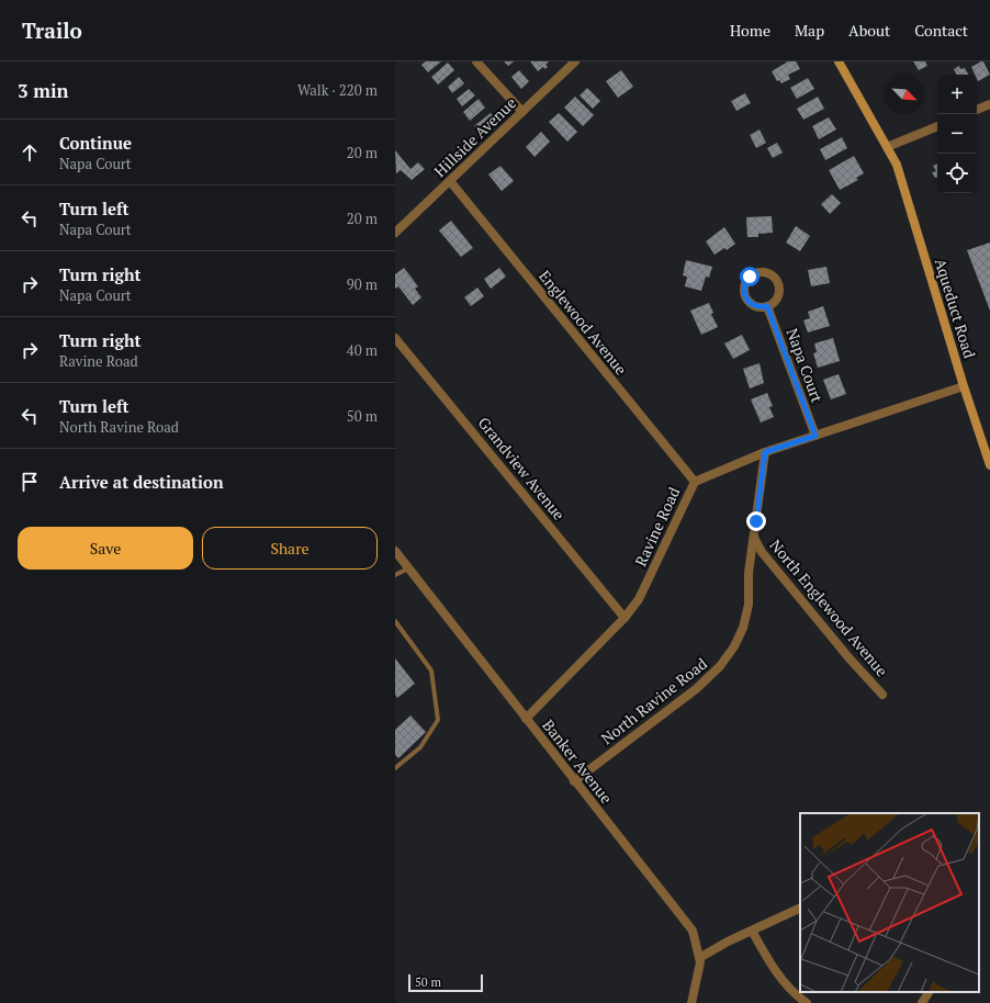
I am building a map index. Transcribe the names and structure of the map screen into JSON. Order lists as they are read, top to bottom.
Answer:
{
  "streets": {
    "street": [
      "Hillside Avenue",
      "Aqueduct Road",
      "Englewood Avenue",
      "Napa Court",
      "Grandview Avenue",
      "Ravine Road",
      "North Englewood Avenue",
      "North Ravine Road",
      "Banker Avenue"
    ]
  },
  "crossings": [
    ["Hillside Avenue", "Englewood Avenue"],
    ["Aqueduct Road", "Ravine Road"],
    ["Englewood Avenue", "Ravine Road"],
    ["Napa Court", "Ravine Road"],
    ["Grandview Avenue", "Ravine Road"],
    ["Ravine Road", "North Ravine Road"],
    ["Ravine Road", "Banker Avenue"],
    ["North Englewood Avenue", "North Ravine Road"],
    ["North Ravine Road", "Banker Avenue"]
  ],
  "scale_bar": "50 m",
  "north": "bottom right",
  "page": {
    "header": "Trailo",
    "nav": [
      "Home",
      "Map",
      "About",
      "Contact"
    ],
    "heading": ["3 min", "Walk · 220 m"],
    "map_buttons": ["+", "−"],
    "list": [
      ["Continue", "Napa Court", "20 m"],
      ["Turn left", "Napa Court", "20 m"],
      ["Turn right", "Napa Court", "90 m"],
      ["Turn right", "Ravine Road", "40 m"],
      ["Turn left", "North Ravine Road", "50 m"],
      "Arrive at destination"
    ],
    "buttons": ["Save", "Share"],
    "scale": "50 m"
  }
}
